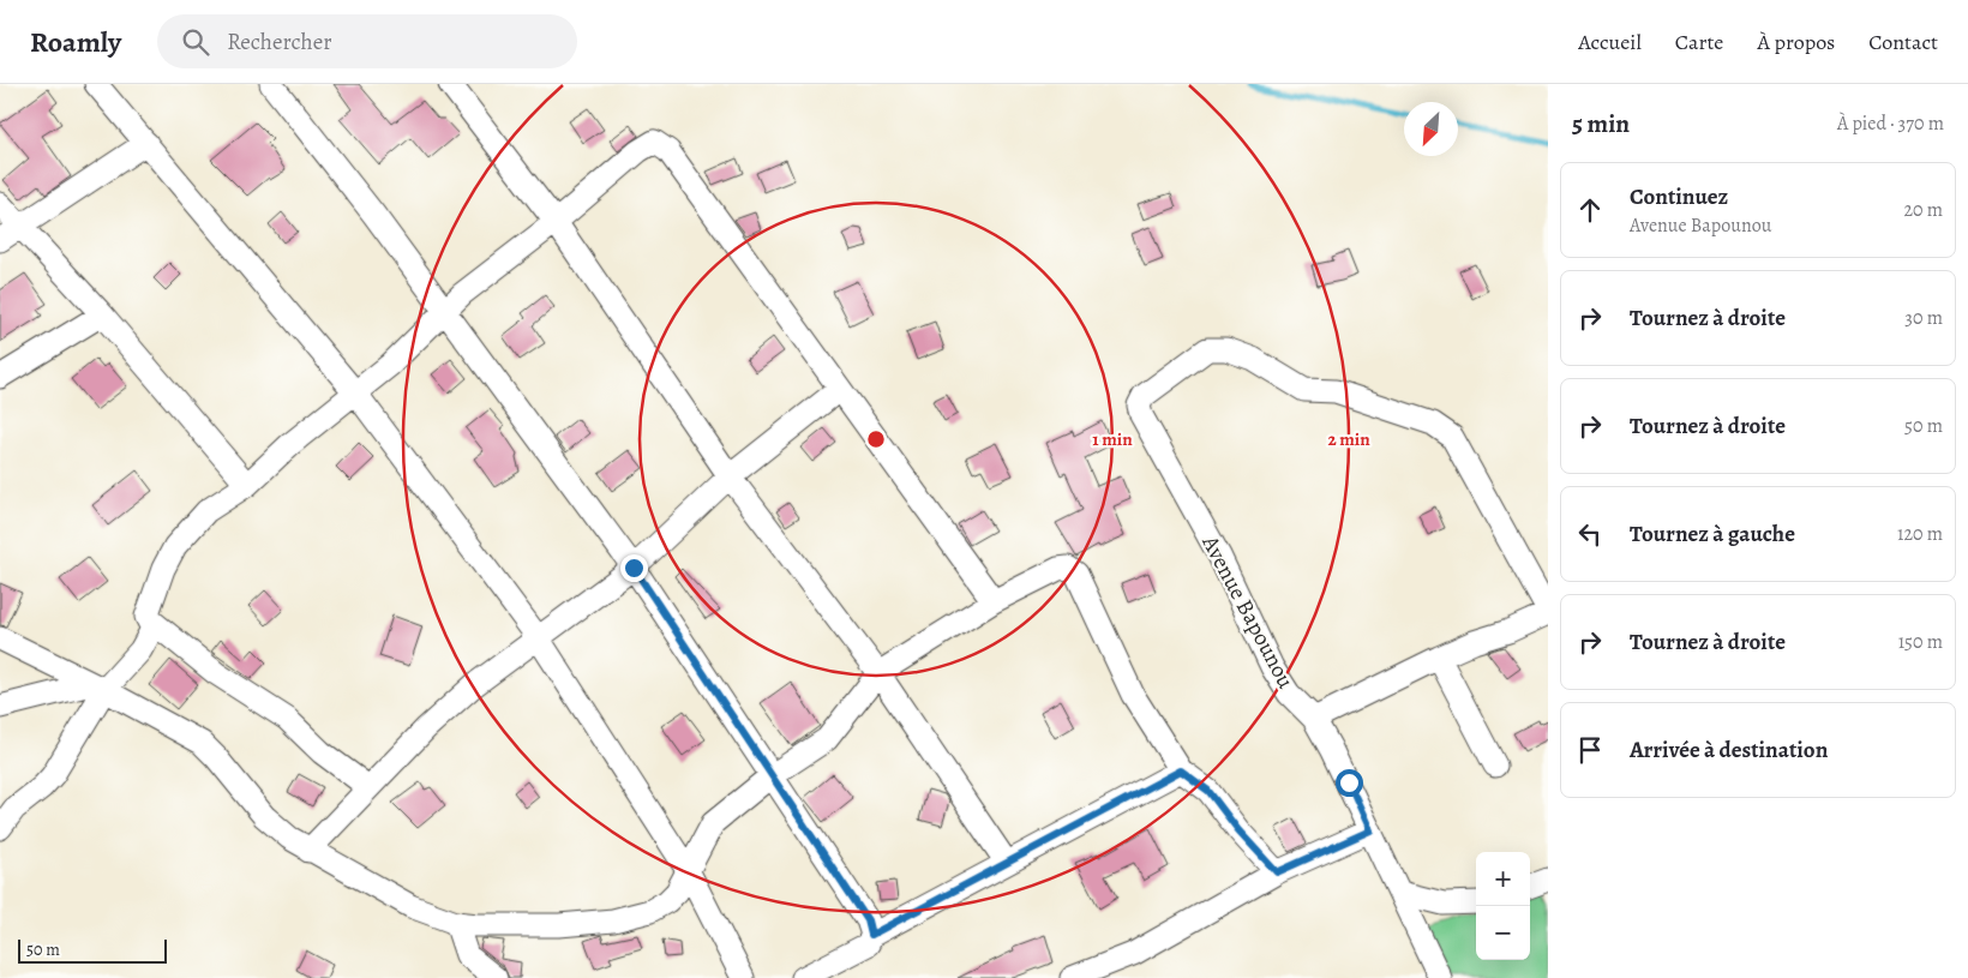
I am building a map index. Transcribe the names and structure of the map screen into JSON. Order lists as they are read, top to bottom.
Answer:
{
  "streets": {
    "street": ["Avenue Bapounou"]
  },
  "scale_bar": "50 m",
  "north": "bottom left",
  "page": {
    "header": "Roamly",
    "search": "Rechercher",
    "nav": [
      "Accueil",
      "Carte",
      "À propos",
      "Contact"
    ],
    "heading": ["5 min", "À pied · 370 m"],
    "list": [
      ["Continuez", "Avenue Bapounou", "20 m"],
      ["Tournez à droite", "30 m"],
      ["Tournez à droite", "50 m"],
      ["Tournez à gauche", "120 m"],
      ["Tournez à droite", "150 m"],
      "Arrivée à destination"
    ],
    "map_buttons": ["+", "−"],
    "scale": "50 m"
  },
  "rings": ["1 min", "2 min"]
}
